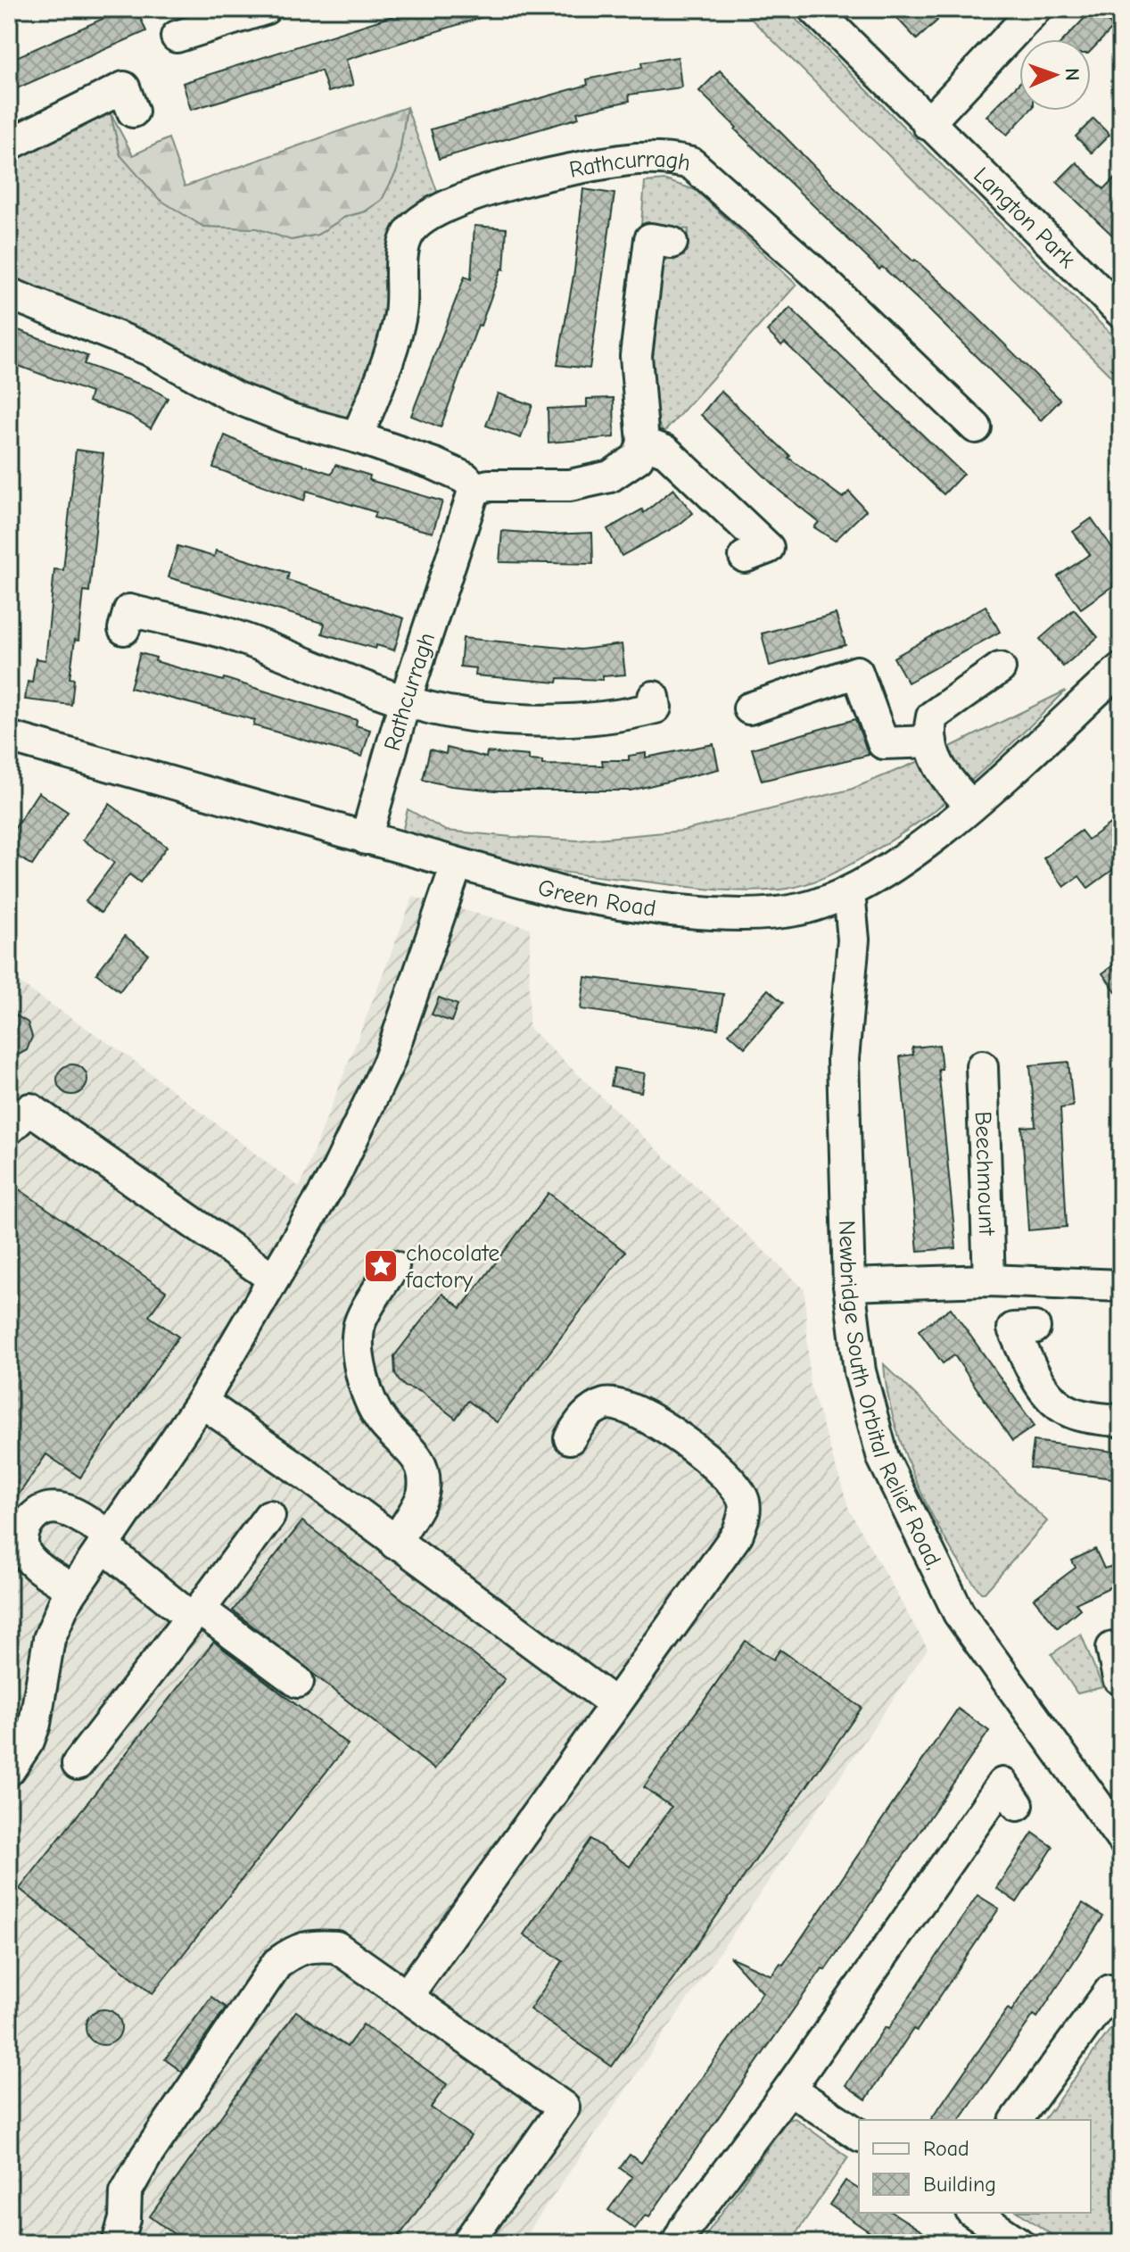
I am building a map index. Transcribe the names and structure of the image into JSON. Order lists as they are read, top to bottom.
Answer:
{
  "streets": {
    "street": [
      "Rathcurragh",
      "Langton Park",
      "Green Road",
      "Beechmount",
      "Newbridge South Orbital Relief Road,"
    ]
  },
  "crossings": [
    ["Rathcurragh", "Green Road"],
    ["Green Road", "Newbridge South Orbital Relief Road,"]
  ],
  "places": {
    "place": ["chocolate factory"]
  },
  "legend": ["Road", "Building"],
  "north": "right"
}
